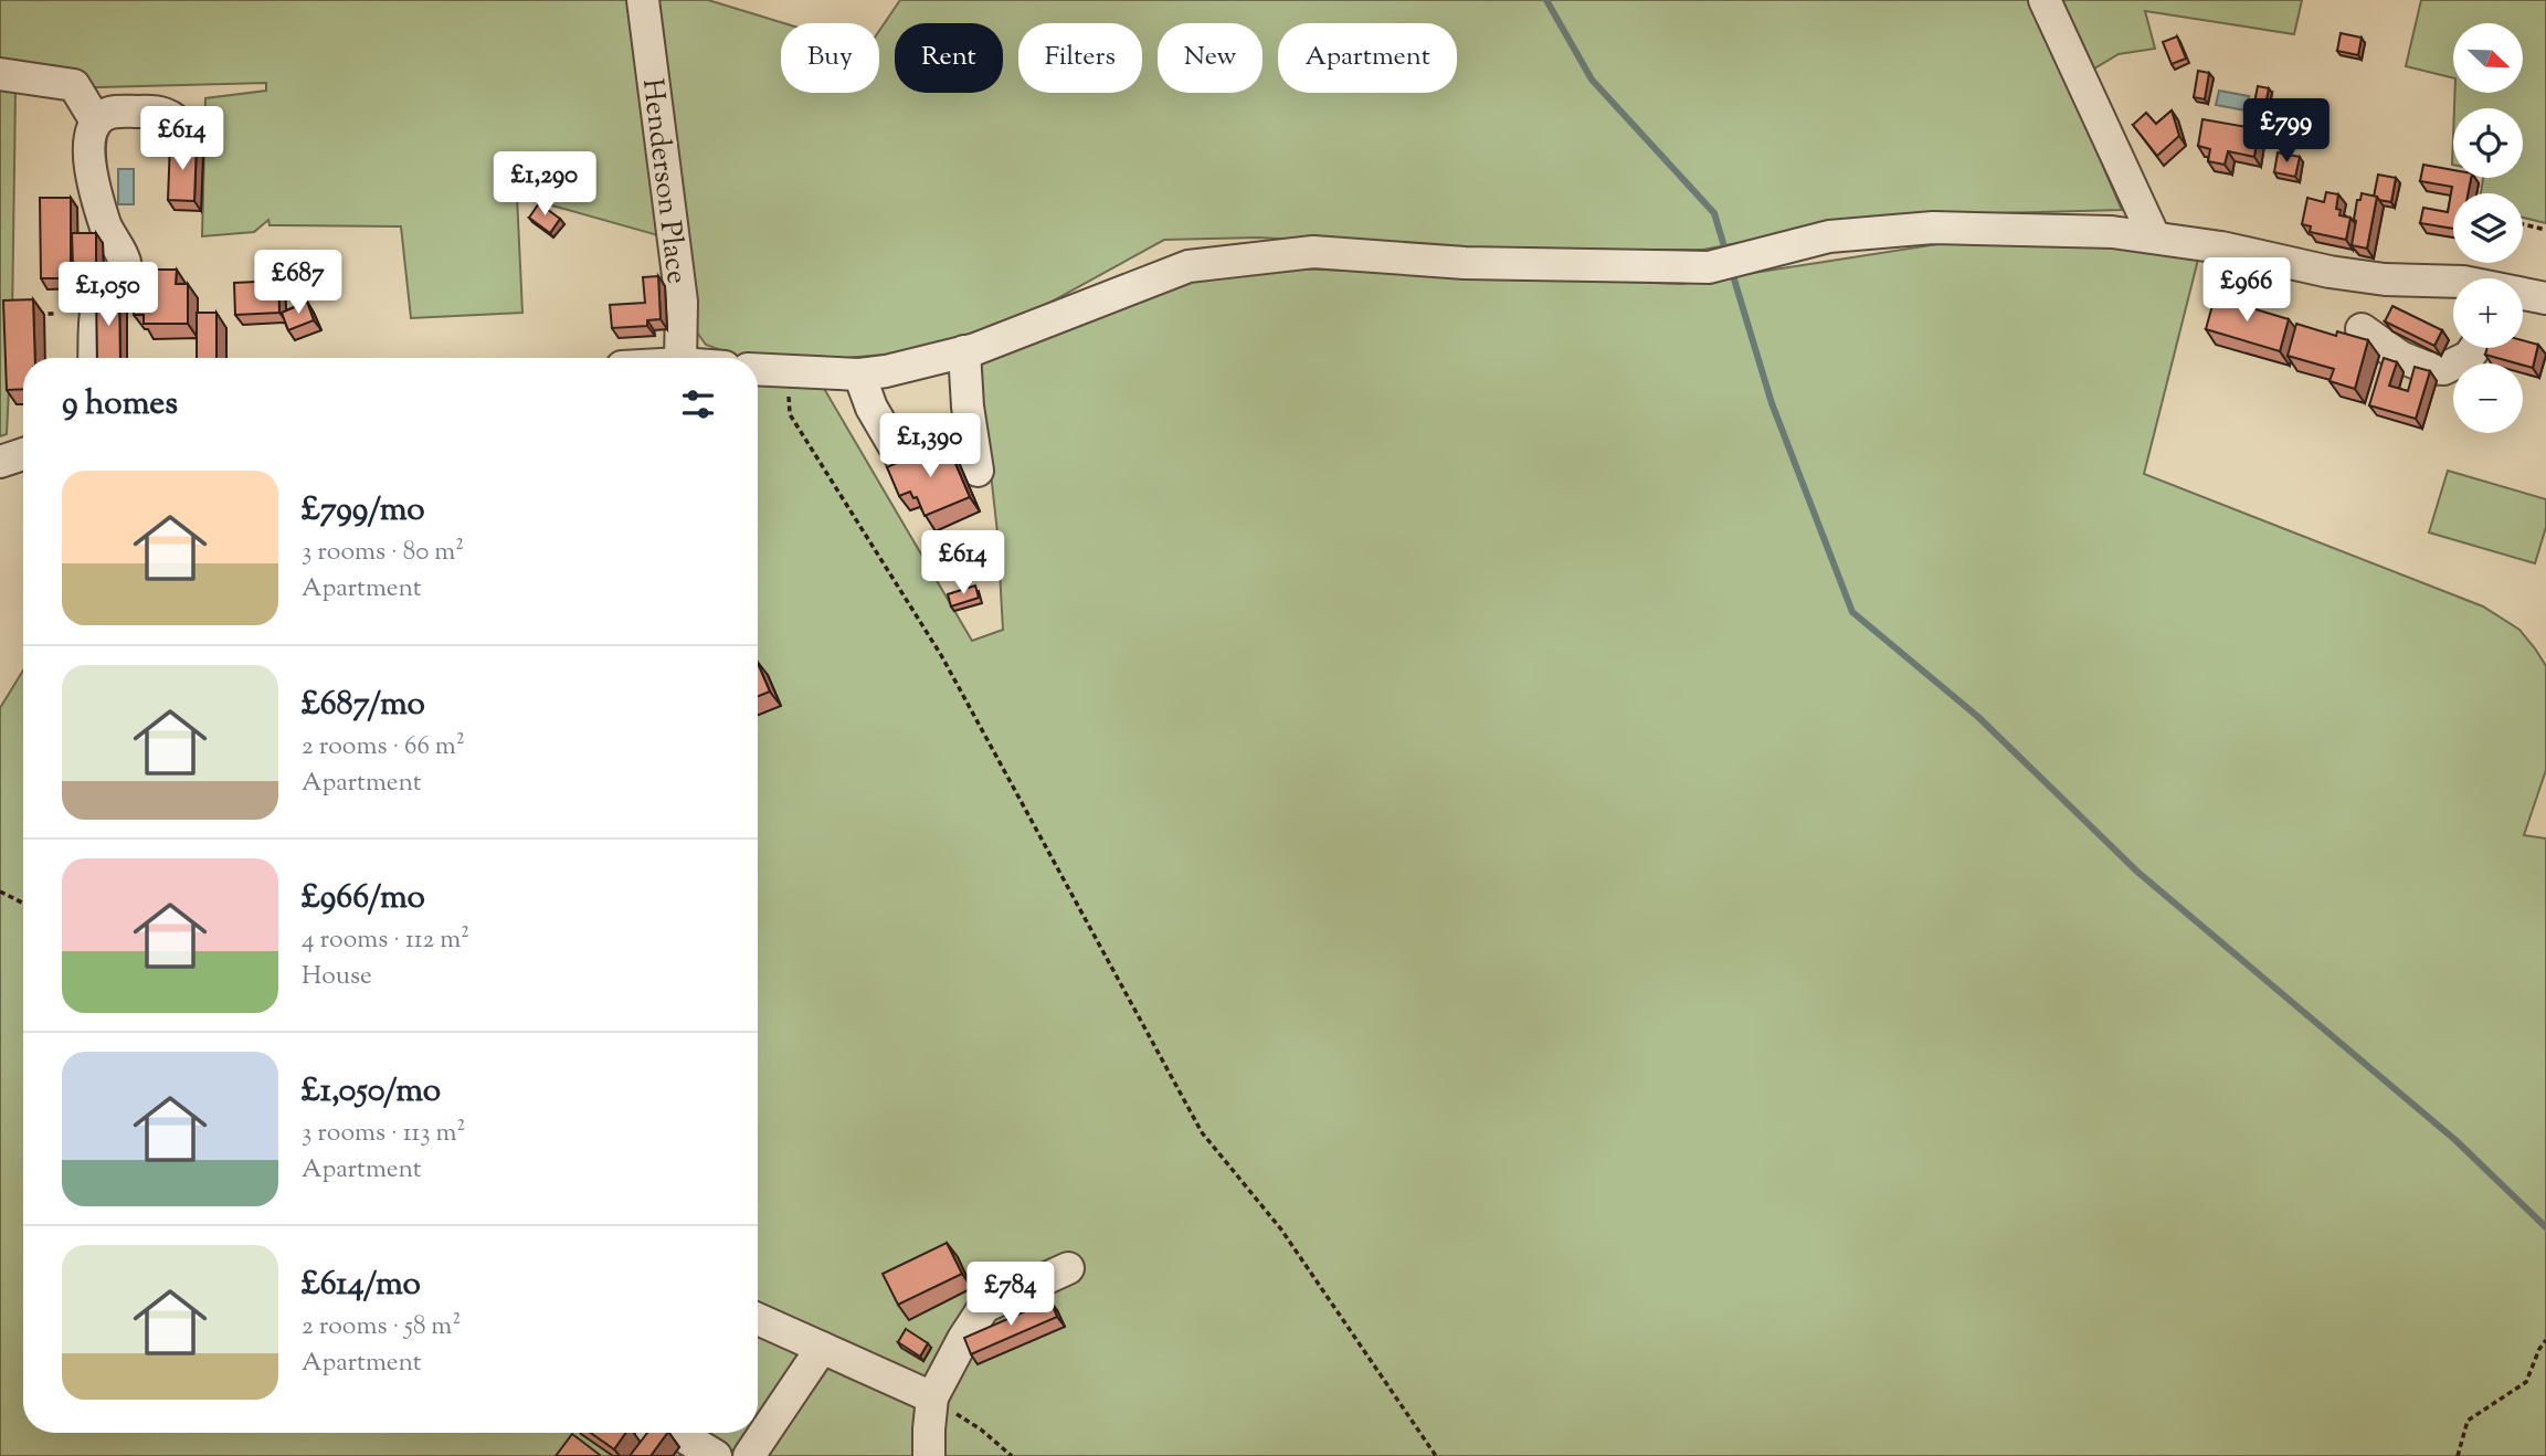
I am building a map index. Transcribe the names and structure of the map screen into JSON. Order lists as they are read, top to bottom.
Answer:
{
  "streets": {
    "street": ["Henderson Place"]
  },
  "north": "bottom right",
  "page": {
    "map_buttons": ["+", "−"],
    "chip": [
      "Buy",
      "Rent",
      "Filters",
      "New",
      "Apartment"
    ],
    "price": [
      "£799",
      "£614",
      "£1,290",
      "£687",
      "£966",
      "£1,050",
      "£1,390",
      "£614",
      "£784"
    ],
    "heading": "9 homes",
    "list": [
      {
        "name": "£799/mo",
        "note": "3 rooms · 80 m² · Apartment"
      },
      {
        "name": "£687/mo",
        "note": "2 rooms · 66 m² · Apartment"
      },
      {
        "name": "£966/mo",
        "note": "4 rooms · 112 m² · House"
      },
      {
        "name": "£1,050/mo",
        "note": "3 rooms · 113 m² · Apartment"
      },
      {
        "name": "£614/mo",
        "note": "2 rooms · 58 m² · Apartment"
      }
    ]
  }
}
